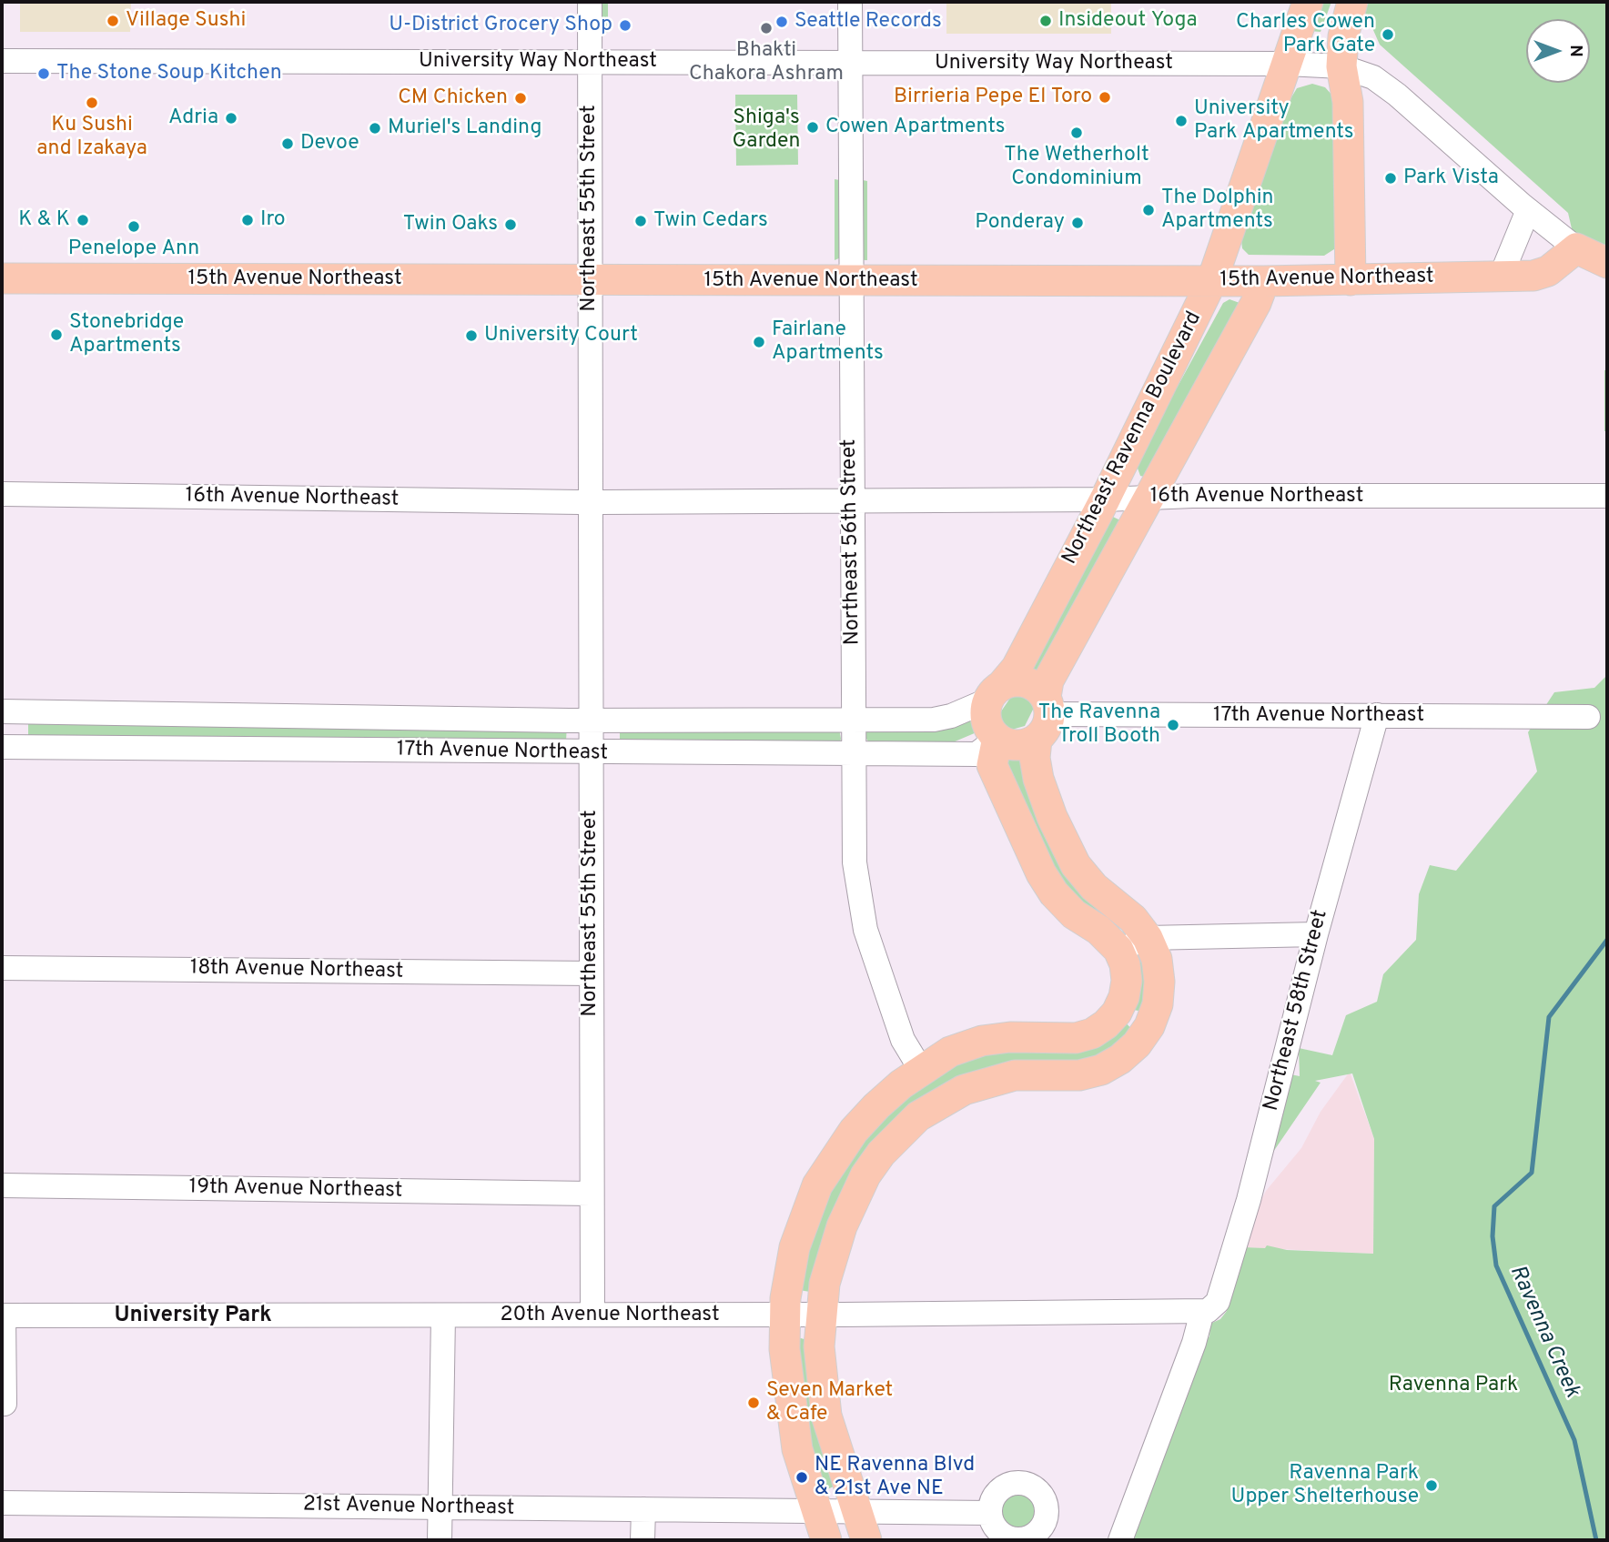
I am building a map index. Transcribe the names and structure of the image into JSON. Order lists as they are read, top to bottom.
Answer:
{
  "streets": {
    "main road": ["15th Avenue Northeast", "Northeast Ravenna Boulevard"],
    "street": [
      "University Way Northeast",
      "Northeast 55th Street",
      "16th Avenue Northeast",
      "Northeast 56th Street",
      "17th Avenue Northeast",
      "18th Avenue Northeast",
      "Northeast 58th Street",
      "19th Avenue Northeast",
      "20th Avenue Northeast",
      "21st Avenue Northeast"
    ]
  },
  "crossings": [
    ["University Way Northeast", "Northeast 55th Street"],
    ["University Way Northeast", "15th Avenue Northeast"],
    ["University Way Northeast", "Northeast Ravenna Boulevard"],
    ["University Way Northeast", "Northeast 56th Street"],
    ["Northeast 55th Street", "15th Avenue Northeast"],
    ["Northeast 55th Street", "16th Avenue Northeast"],
    ["Northeast 55th Street", "17th Avenue Northeast"],
    ["Northeast 55th Street", "18th Avenue Northeast"],
    ["Northeast 55th Street", "19th Avenue Northeast"],
    ["Northeast 55th Street", "20th Avenue Northeast"],
    ["15th Avenue Northeast", "Northeast Ravenna Boulevard"],
    ["15th Avenue Northeast", "Northeast 56th Street"],
    ["Northeast Ravenna Boulevard", "16th Avenue Northeast"],
    ["Northeast Ravenna Boulevard", "17th Avenue Northeast"],
    ["Northeast Ravenna Boulevard", "20th Avenue Northeast"],
    ["Northeast Ravenna Boulevard", "21st Avenue Northeast"],
    ["16th Avenue Northeast", "Northeast 56th Street"],
    ["Northeast 56th Street", "17th Avenue Northeast"],
    ["17th Avenue Northeast", "Northeast 58th Street"],
    ["Northeast 58th Street", "20th Avenue Northeast"]
  ],
  "districts": ["University Park"],
  "water": ["Ravenna Creek"],
  "parks": ["Shiga's Garden", "Ravenna Park"],
  "places": [
    "Village Sushi",
    "Insideout Yoga",
    "Seattle Records",
    "U-District Grocery Shop",
    "Bhakti Chakora Ashram",
    "Charles Cowen Park Gate",
    "The Stone Soup Kitchen",
    "Birrieria Pepe El Toro",
    "CM Chicken",
    "Ku Sushi and Izakaya",
    "Adria",
    "University Park Apartments",
    "Cowen Apartments",
    "Muriel's Landing",
    "The Wetherholt Condominium",
    "Devoe",
    "Park Vista",
    "The Dolphin Apartments",
    "K & K",
    "Iro",
    "Twin Cedars",
    "Ponderay",
    "Twin Oaks",
    "Penelope Ann",
    "Stonebridge Apartments",
    "University Court",
    "Fairlane Apartments",
    "The Ravenna Troll Booth",
    "Seven Market & Cafe",
    "NE Ravenna Blvd & 21st Ave NE",
    "Ravenna Park Upper Shelterhouse"
  ],
  "north": "right"
}
